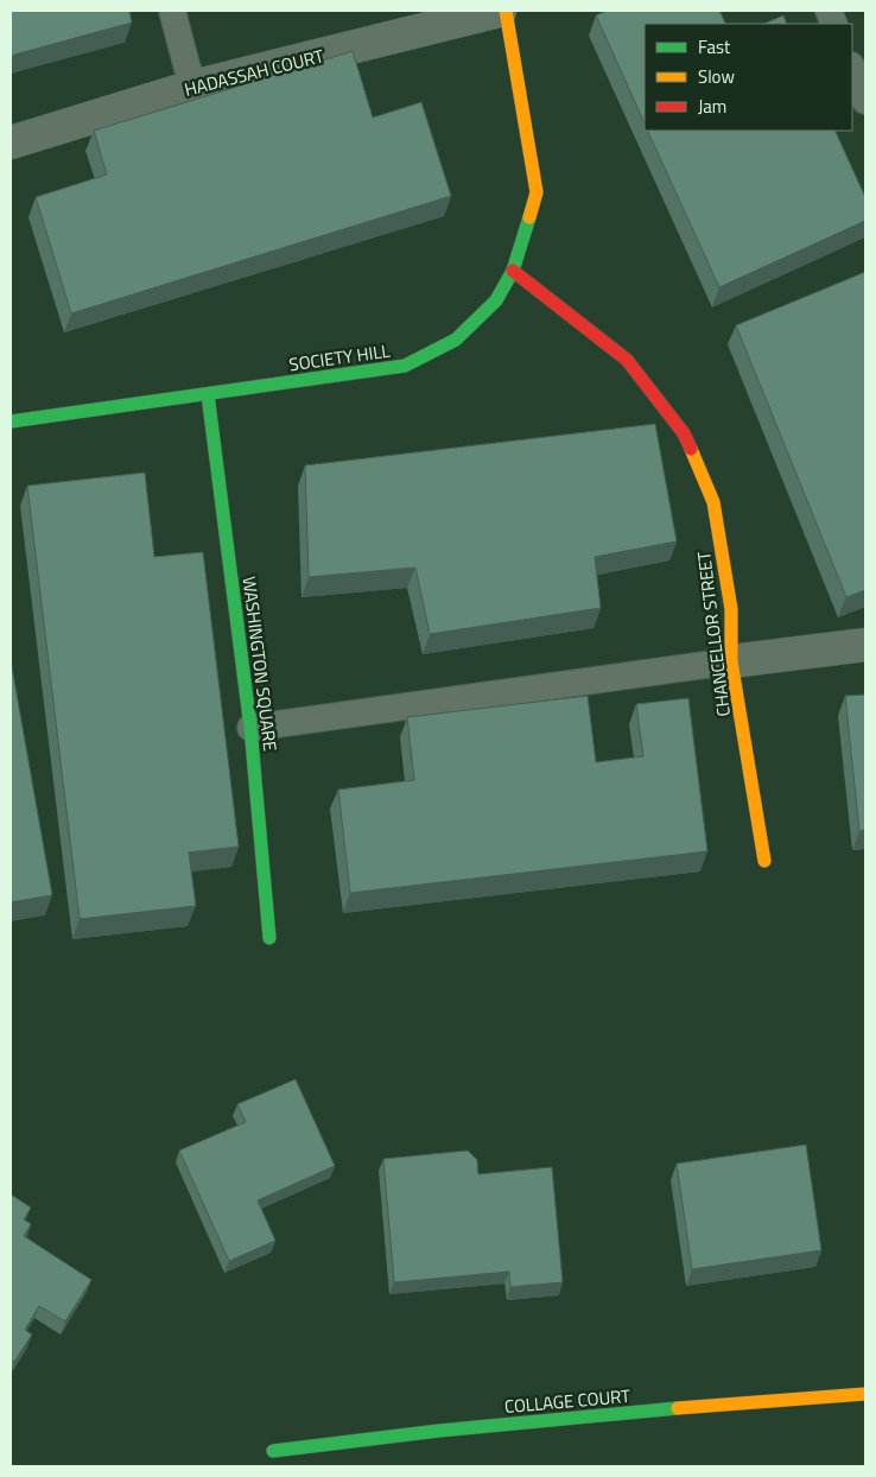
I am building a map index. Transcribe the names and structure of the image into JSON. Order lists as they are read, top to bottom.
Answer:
{
  "streets": {
    "street": [
      "HADASSAH COURT",
      "SOCIETY HILL",
      "CHANCELLOR STREET",
      "WASHINGTON SQUARE",
      "COLLAGE COURT"
    ]
  },
  "crossings": [
    ["SOCIETY HILL", "CHANCELLOR STREET"],
    ["SOCIETY HILL", "WASHINGTON SQUARE"]
  ],
  "legend": ["Fast", "Slow", "Jam"]
}
